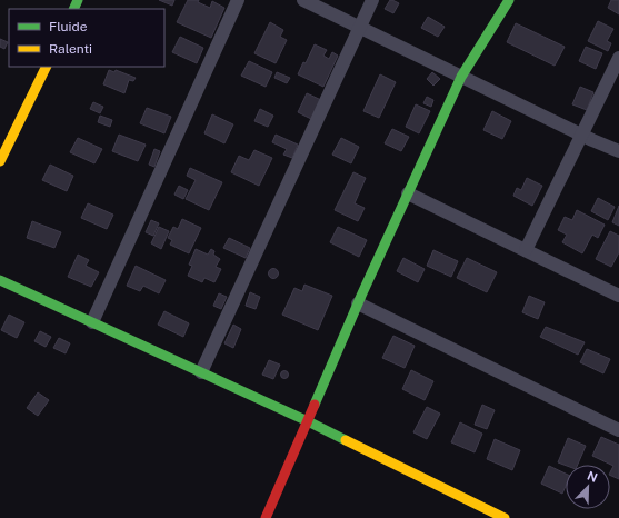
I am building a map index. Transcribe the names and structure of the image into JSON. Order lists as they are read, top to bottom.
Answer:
{
  "legend": ["Fluide", "Ralenti"],
  "north": "top right"
}
